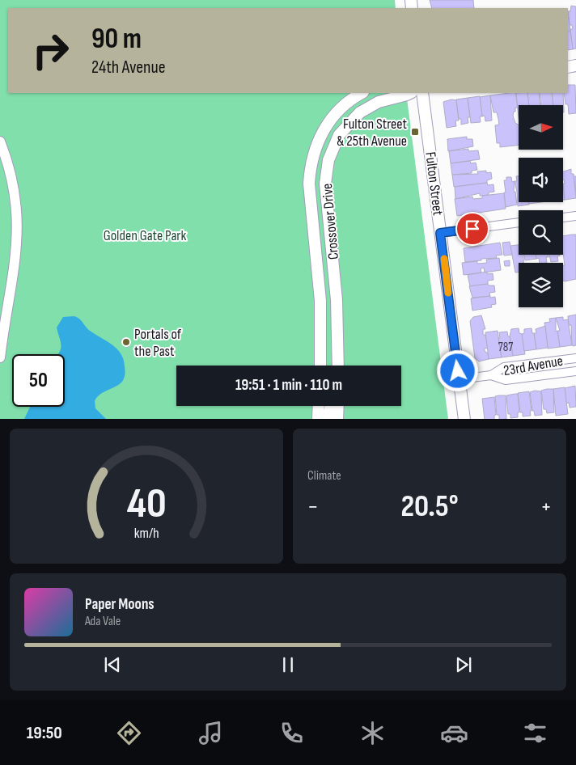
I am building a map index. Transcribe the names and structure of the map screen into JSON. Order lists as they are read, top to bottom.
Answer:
{
  "streets": {
    "main road": ["Fulton Street", "Crossover Drive"],
    "street": ["23rd Avenue"]
  },
  "crossings": [
    ["Fulton Street", "23rd Avenue"]
  ],
  "parks": ["Golden Gate Park"],
  "places": {
    "transit": ["Fulton Street & 25th Avenue"],
    "other": ["Portals of the Past"]
  },
  "house_numbers": ["787"],
  "north": "right",
  "page": {
    "turn": ["90 m", "24th Avenue"],
    "limit": "50",
    "trip": "19:51 · 1 min · 110 m",
    "tile": "Climate",
    "heat": ["−", "20.5°", "+"],
    "song": ["Paper Moons", "Ada Vale"],
    "tabs": "19:50",
    "gauge": ["40", "km/h"]
  }
}
